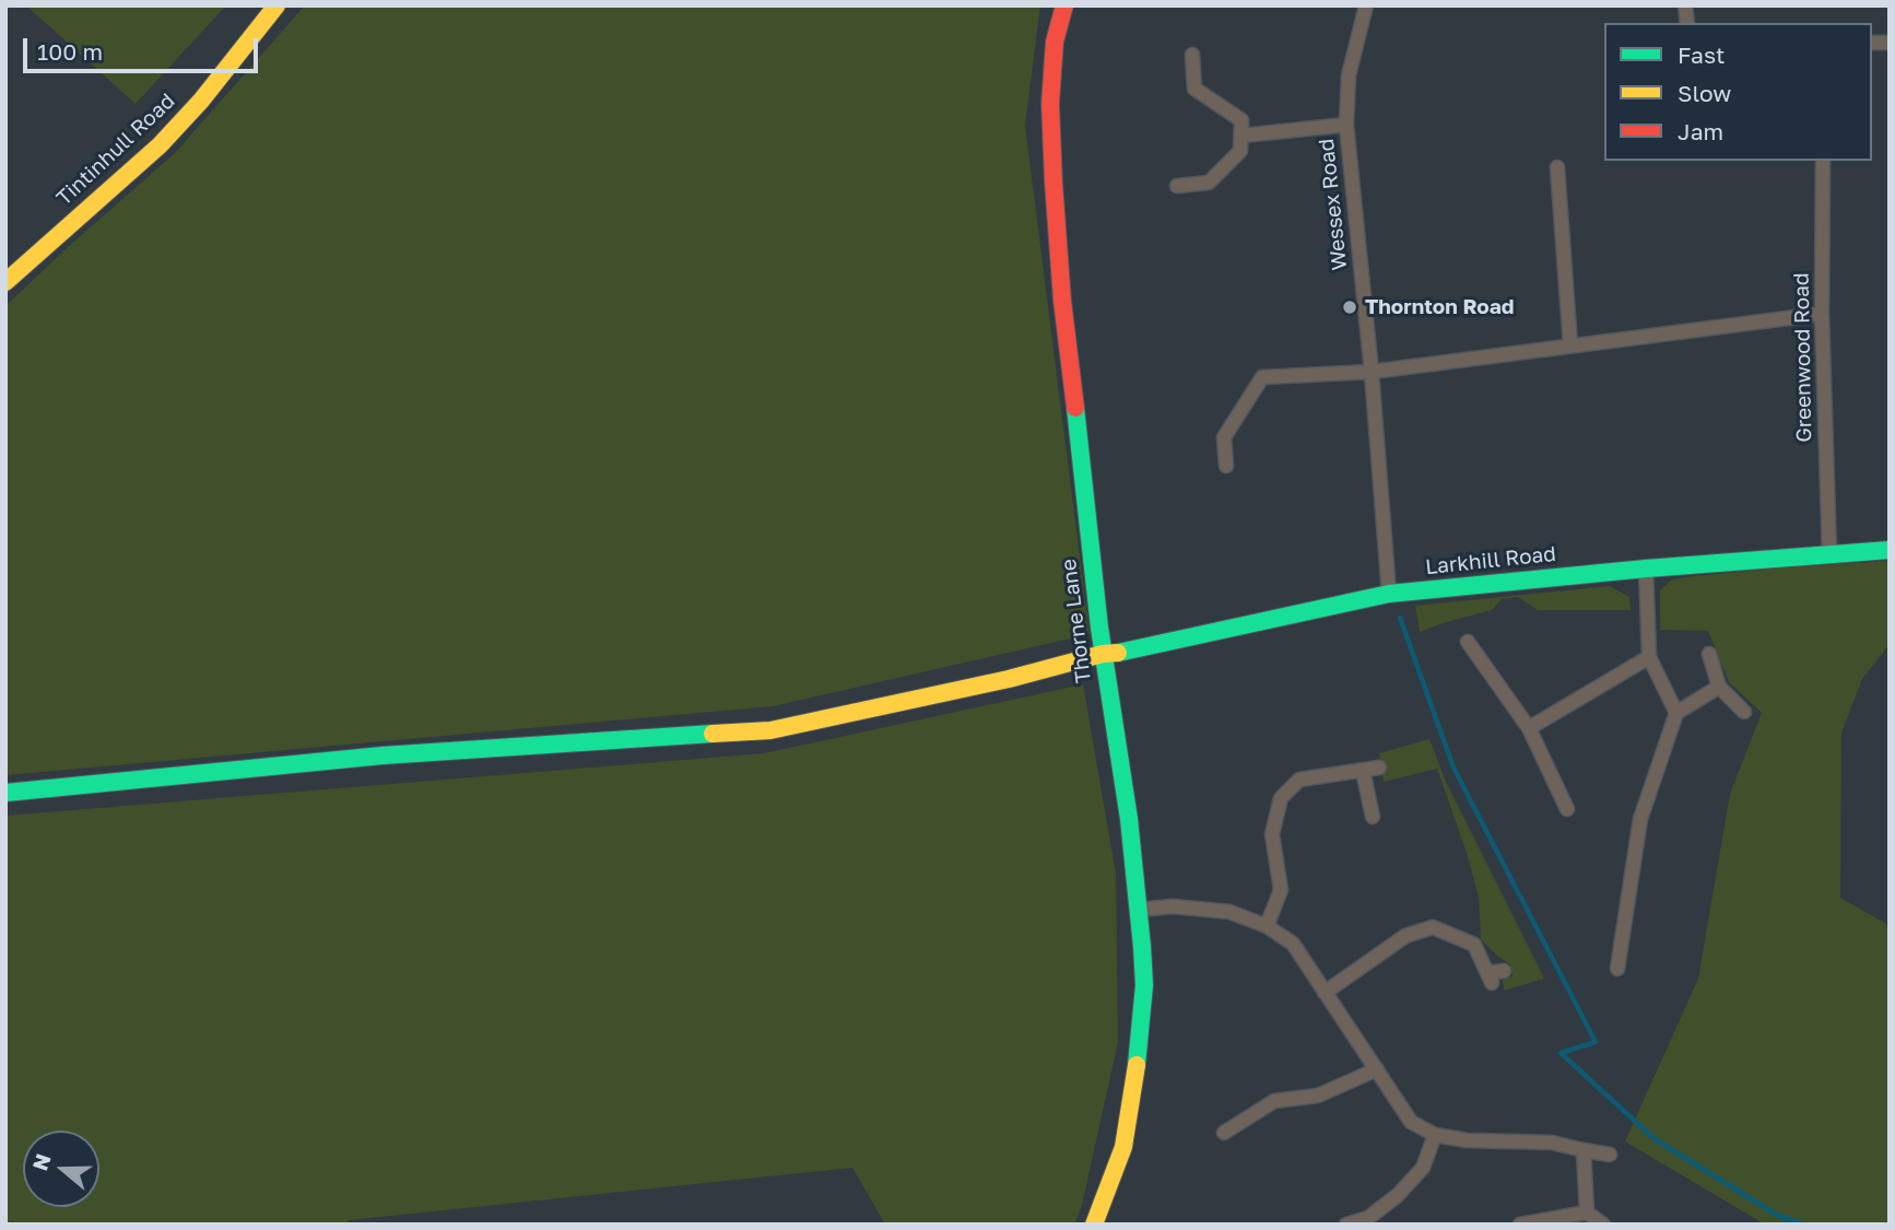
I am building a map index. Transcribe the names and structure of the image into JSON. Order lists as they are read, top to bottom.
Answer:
{
  "streets": {
    "street": [
      "Tintinhull Road",
      "Wessex Road",
      "Greenwood Road",
      "Larkhill Road",
      "Thorne Lane"
    ]
  },
  "crossings": [
    ["Wessex Road", "Larkhill Road"],
    ["Greenwood Road", "Larkhill Road"],
    ["Larkhill Road", "Thorne Lane"]
  ],
  "places": ["Thornton Road"],
  "legend": ["Fast", "Slow", "Jam"],
  "scale_bar": "100 m",
  "north": "left"
}
